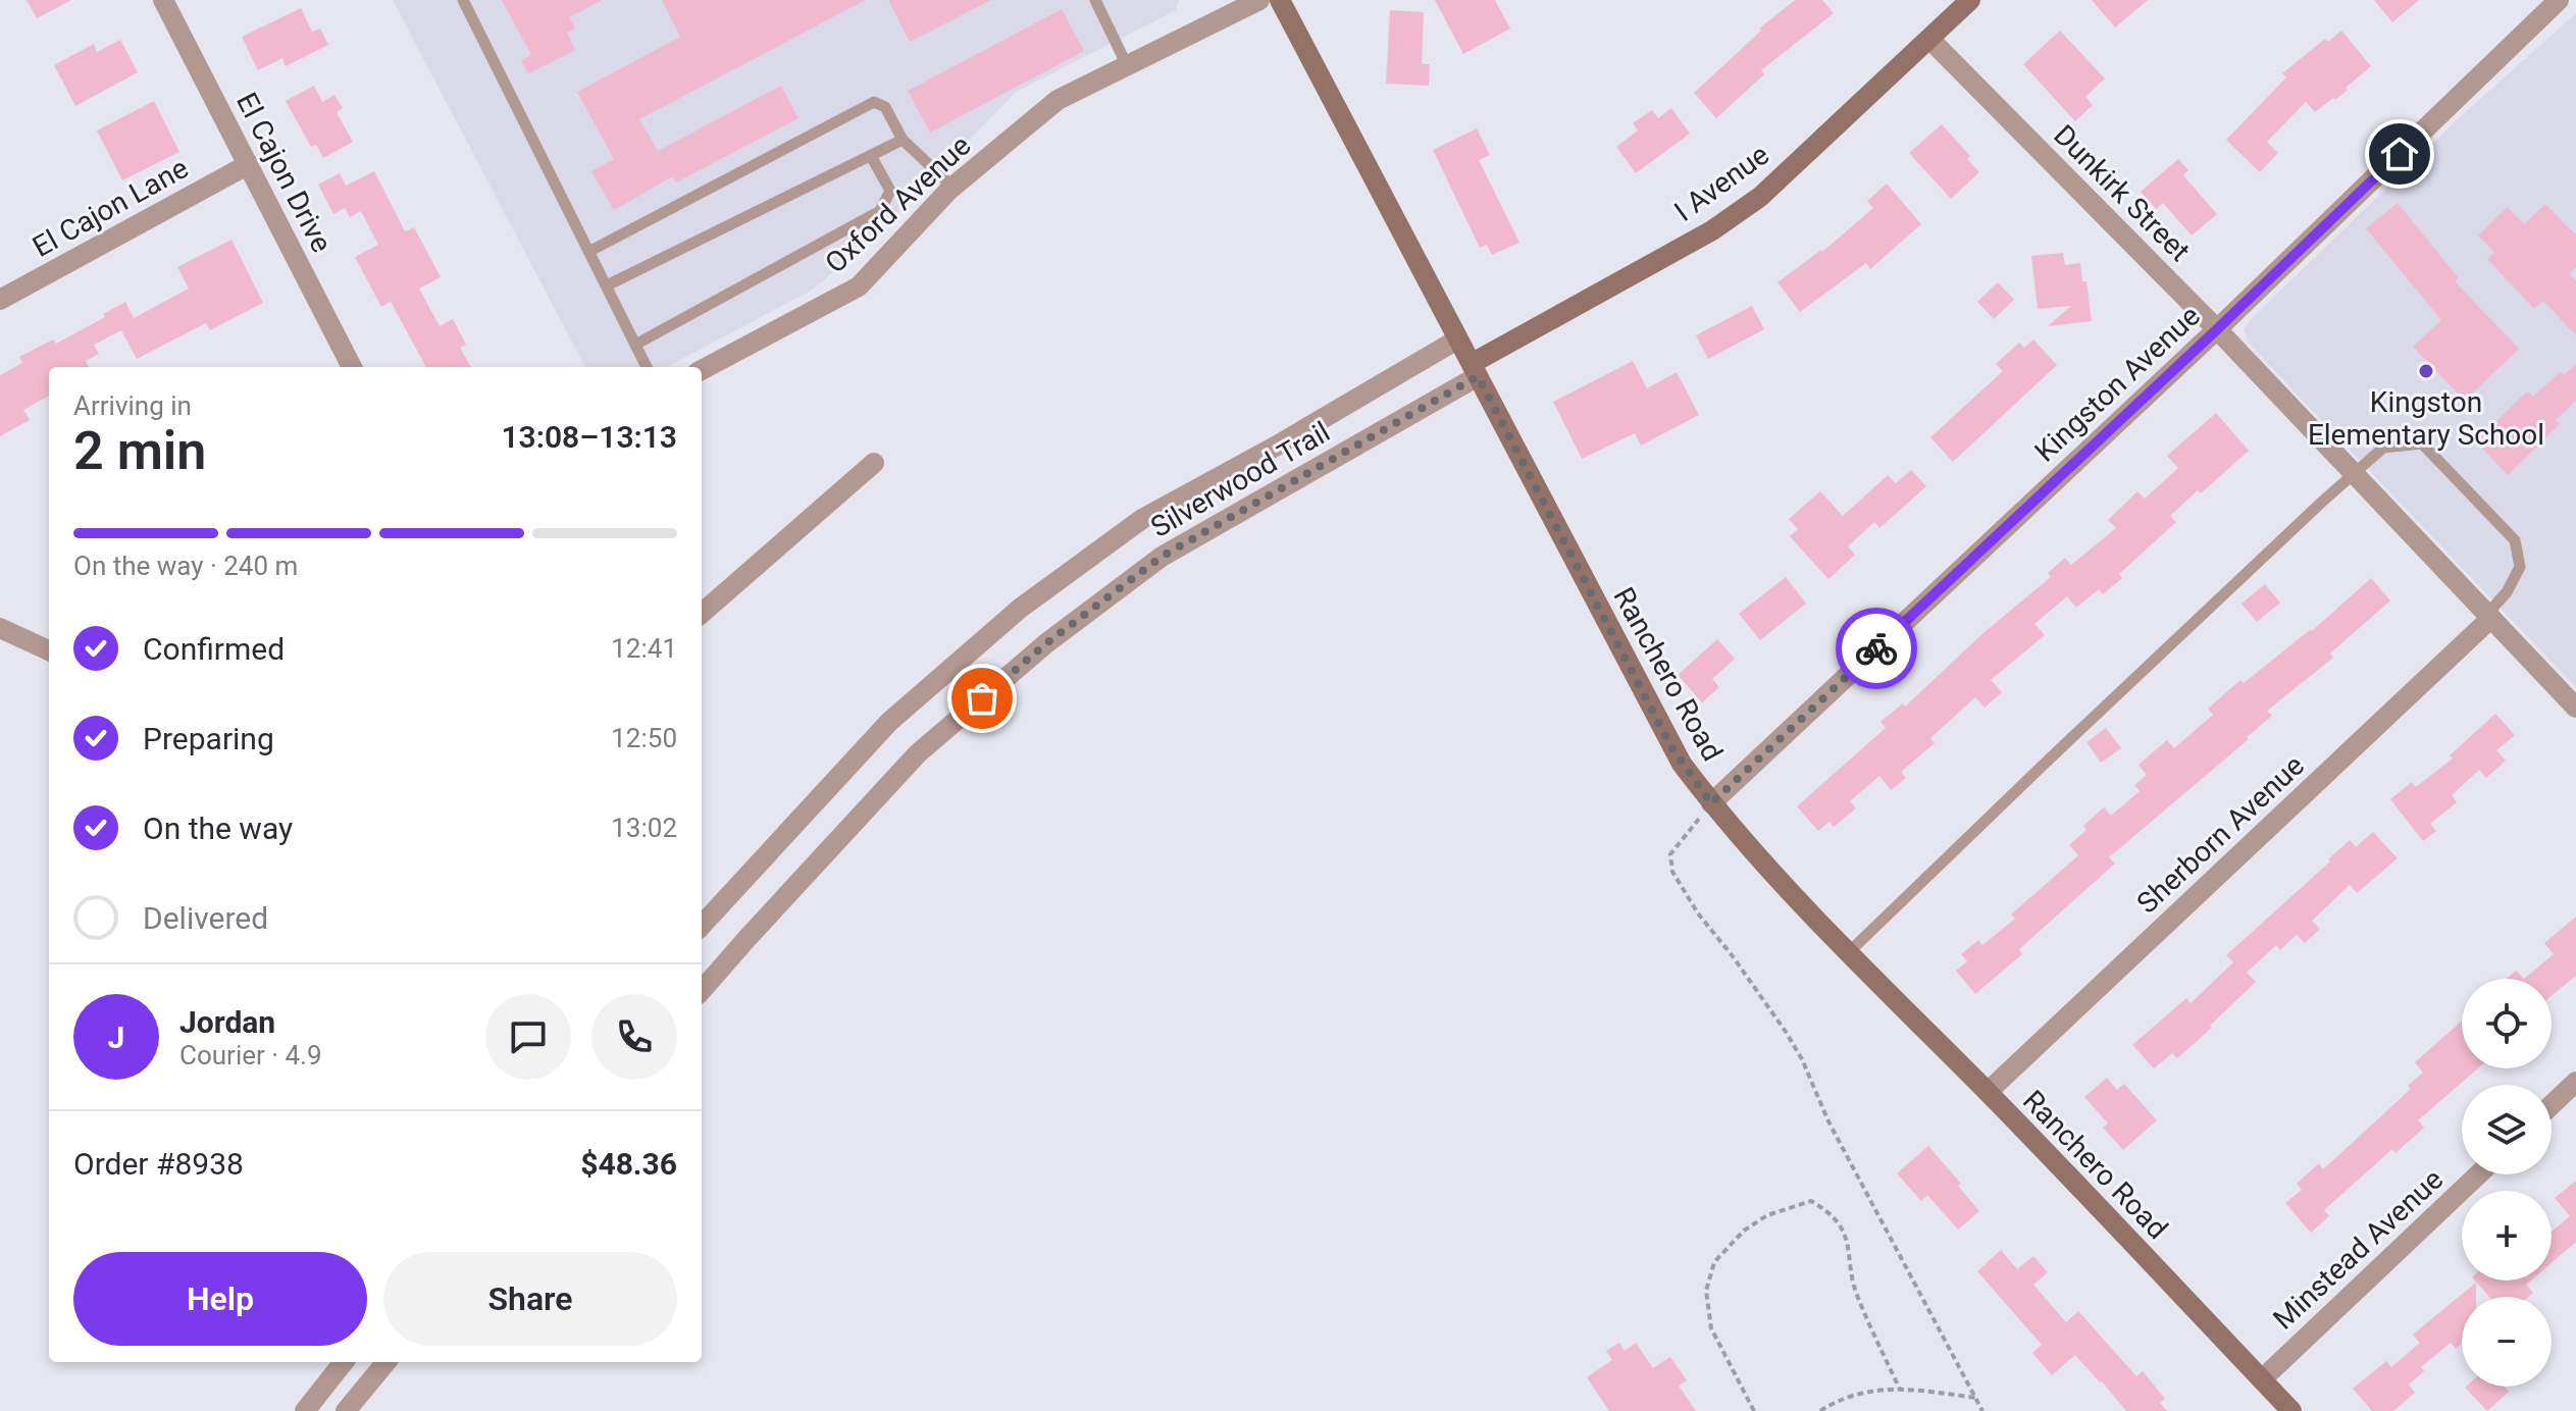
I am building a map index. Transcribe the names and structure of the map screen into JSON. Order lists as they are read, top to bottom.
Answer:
{
  "streets": {
    "main road": ["I Avenue", "Ranchero Road"],
    "street": [
      "El Cajon Drive",
      "Dunkirk Street",
      "Oxford Avenue",
      "El Cajon Lane",
      "Kingston Avenue",
      "Silverwood Trail",
      "Sherborn Avenue",
      "Minstead Avenue"
    ]
  },
  "crossings": [
    ["El Cajon Drive", "El Cajon Lane"],
    ["I Avenue", "Dunkirk Street"],
    ["I Avenue", "Silverwood Trail"],
    ["I Avenue", "Ranchero Road"],
    ["Dunkirk Street", "Kingston Avenue"],
    ["Dunkirk Street", "Sherborn Avenue"],
    ["Kingston Avenue", "Ranchero Road"],
    ["Silverwood Trail", "Ranchero Road"],
    ["Ranchero Road", "Sherborn Avenue"],
    ["Ranchero Road", "Minstead Avenue"]
  ],
  "places": ["Kingston Elementary School"],
  "page": {
    "heading": ["2 min", "Arriving in", "13:08–13:13"],
    "panel": [
      "Jordan",
      "Courier · 4.9",
      "Order #8938",
      "$48.36"
    ],
    "bar": "On the way · 240 m",
    "list": [
      ["Confirmed", "12:41"],
      ["Preparing", "12:50"],
      ["On the way", "13:02"],
      "Delivered"
    ],
    "map_buttons": ["+", "−"],
    "round": "J",
    "buttons": ["Help", "Share"]
  }
}
